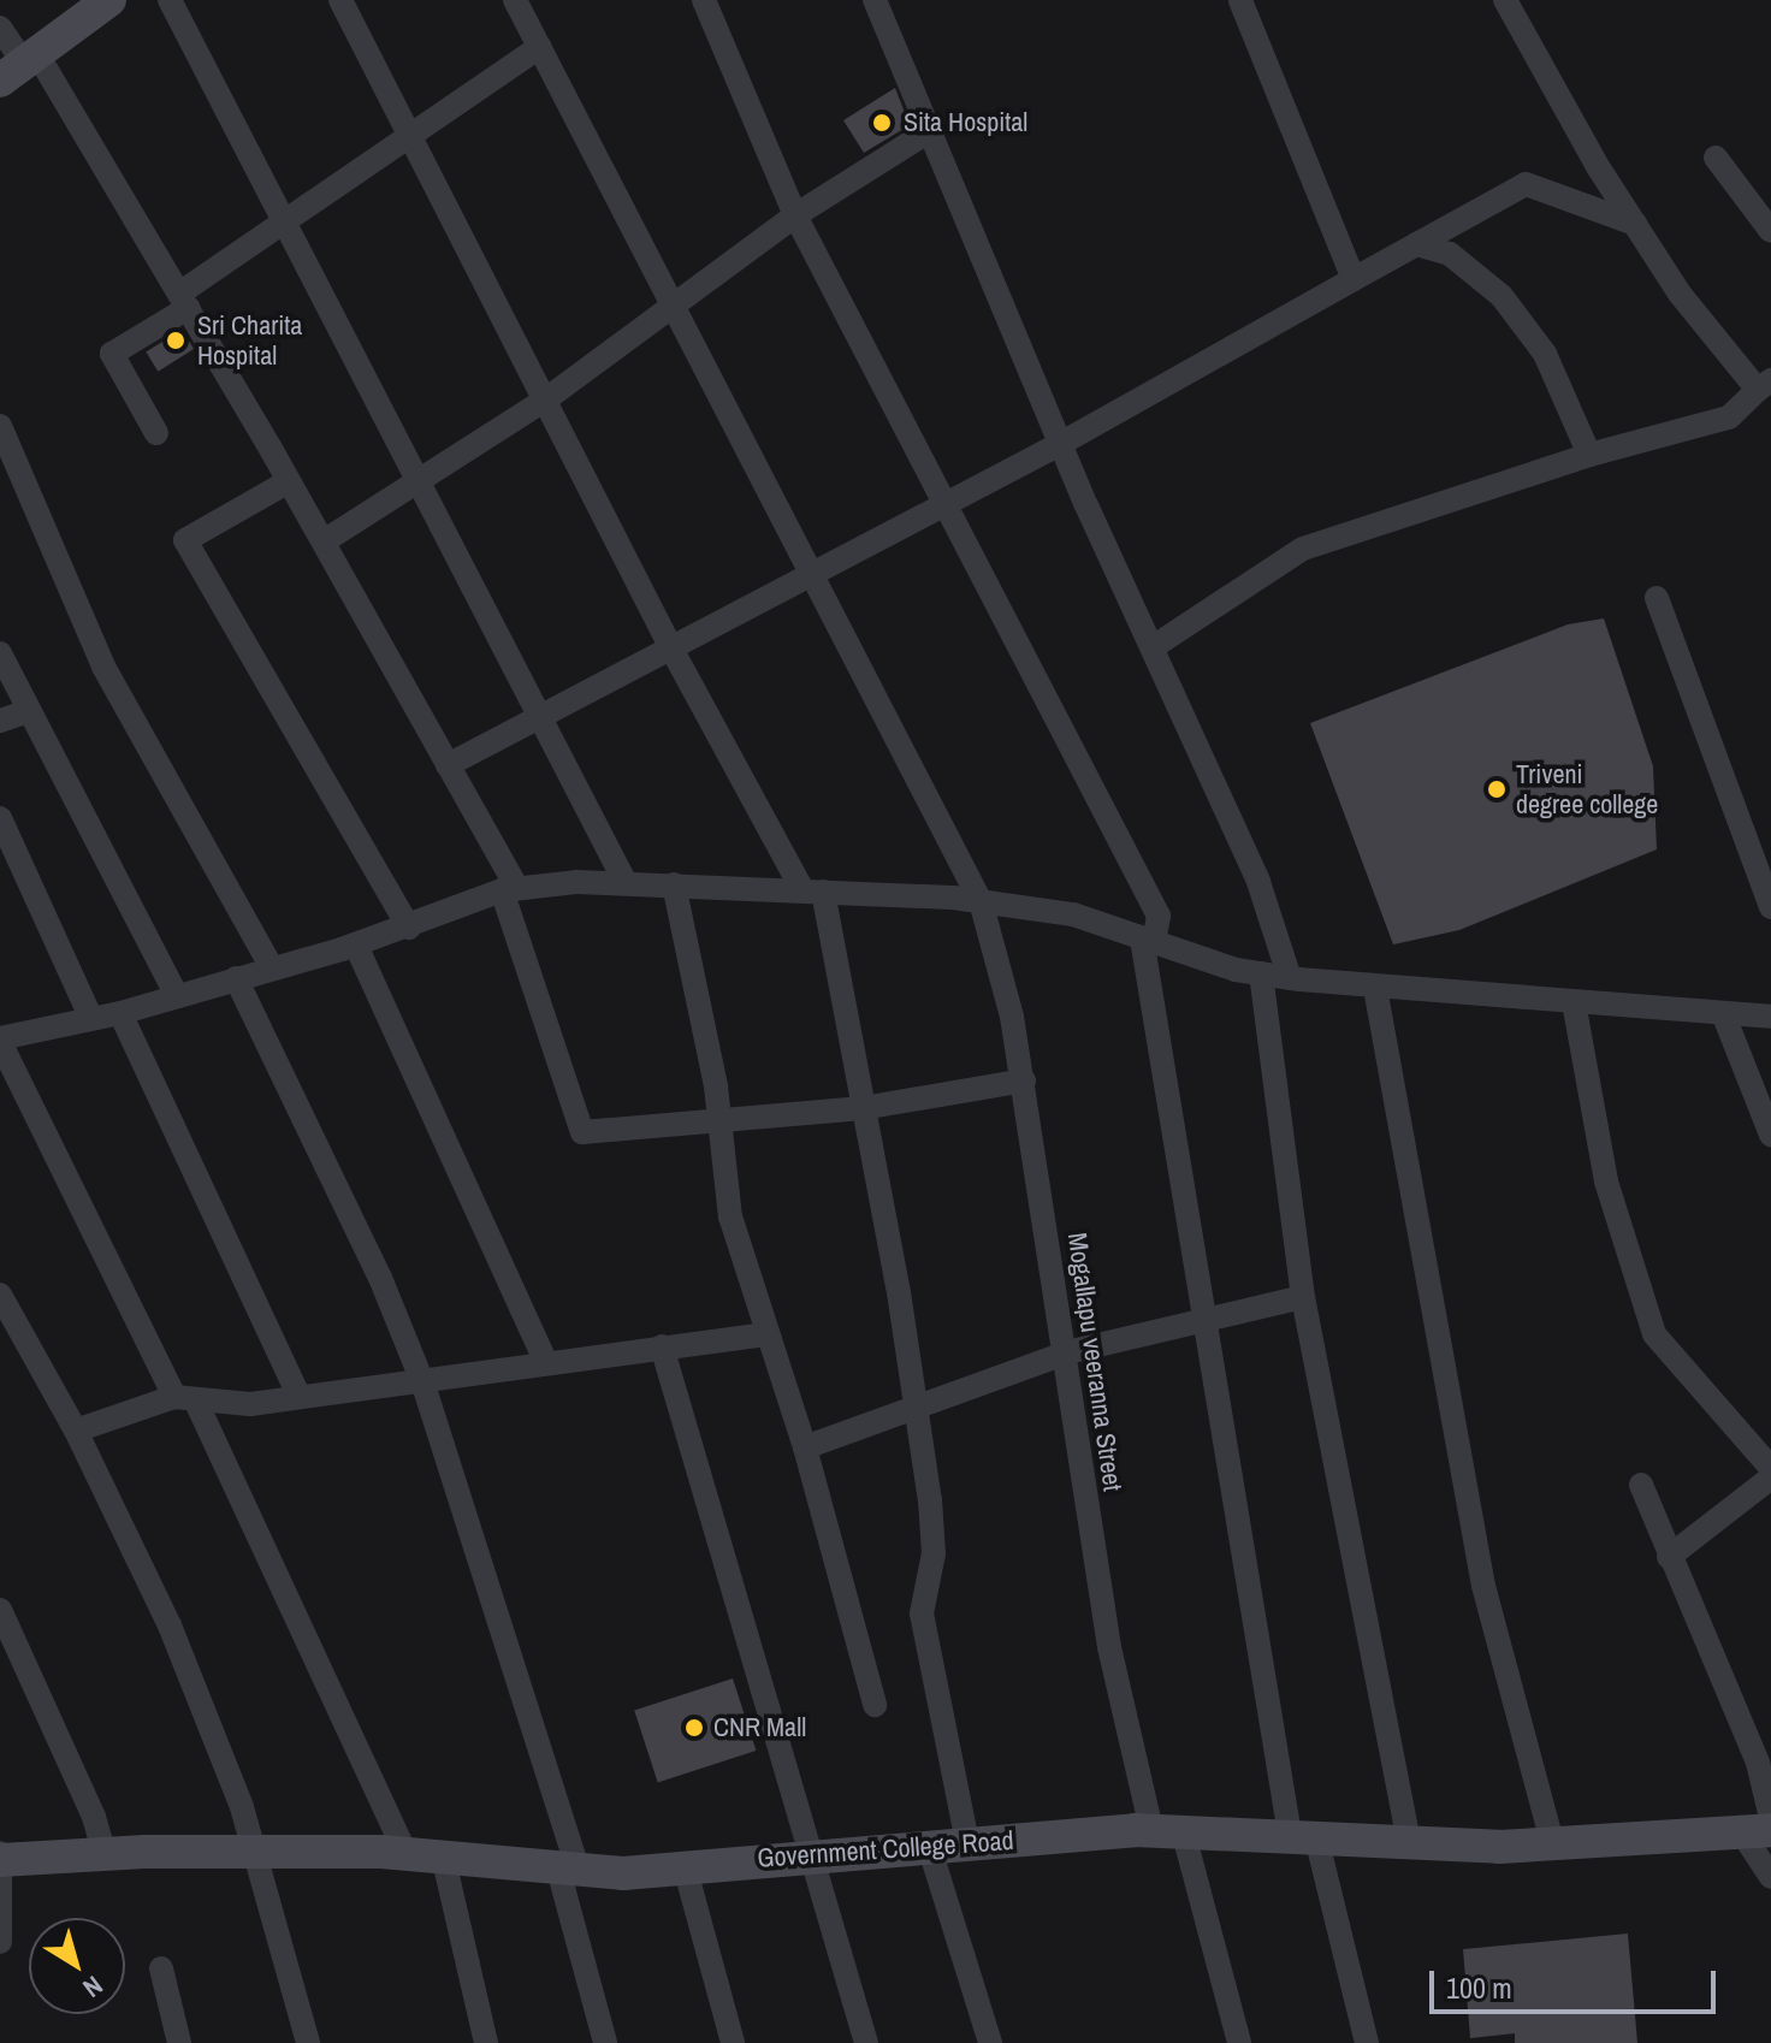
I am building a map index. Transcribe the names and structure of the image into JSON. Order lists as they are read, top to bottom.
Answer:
{
  "streets": {
    "main road": ["Government College Road"],
    "street": ["Mogallapu veeranna Street"]
  },
  "crossings": [
    ["Mogallapu veeranna Street", "Government College Road"]
  ],
  "places": [
    "Sita Hospital",
    "Sri Charita Hospital",
    "Triveni degree college",
    "CNR Mall"
  ],
  "scale_bar": "100 m",
  "north": "bottom right"
}
